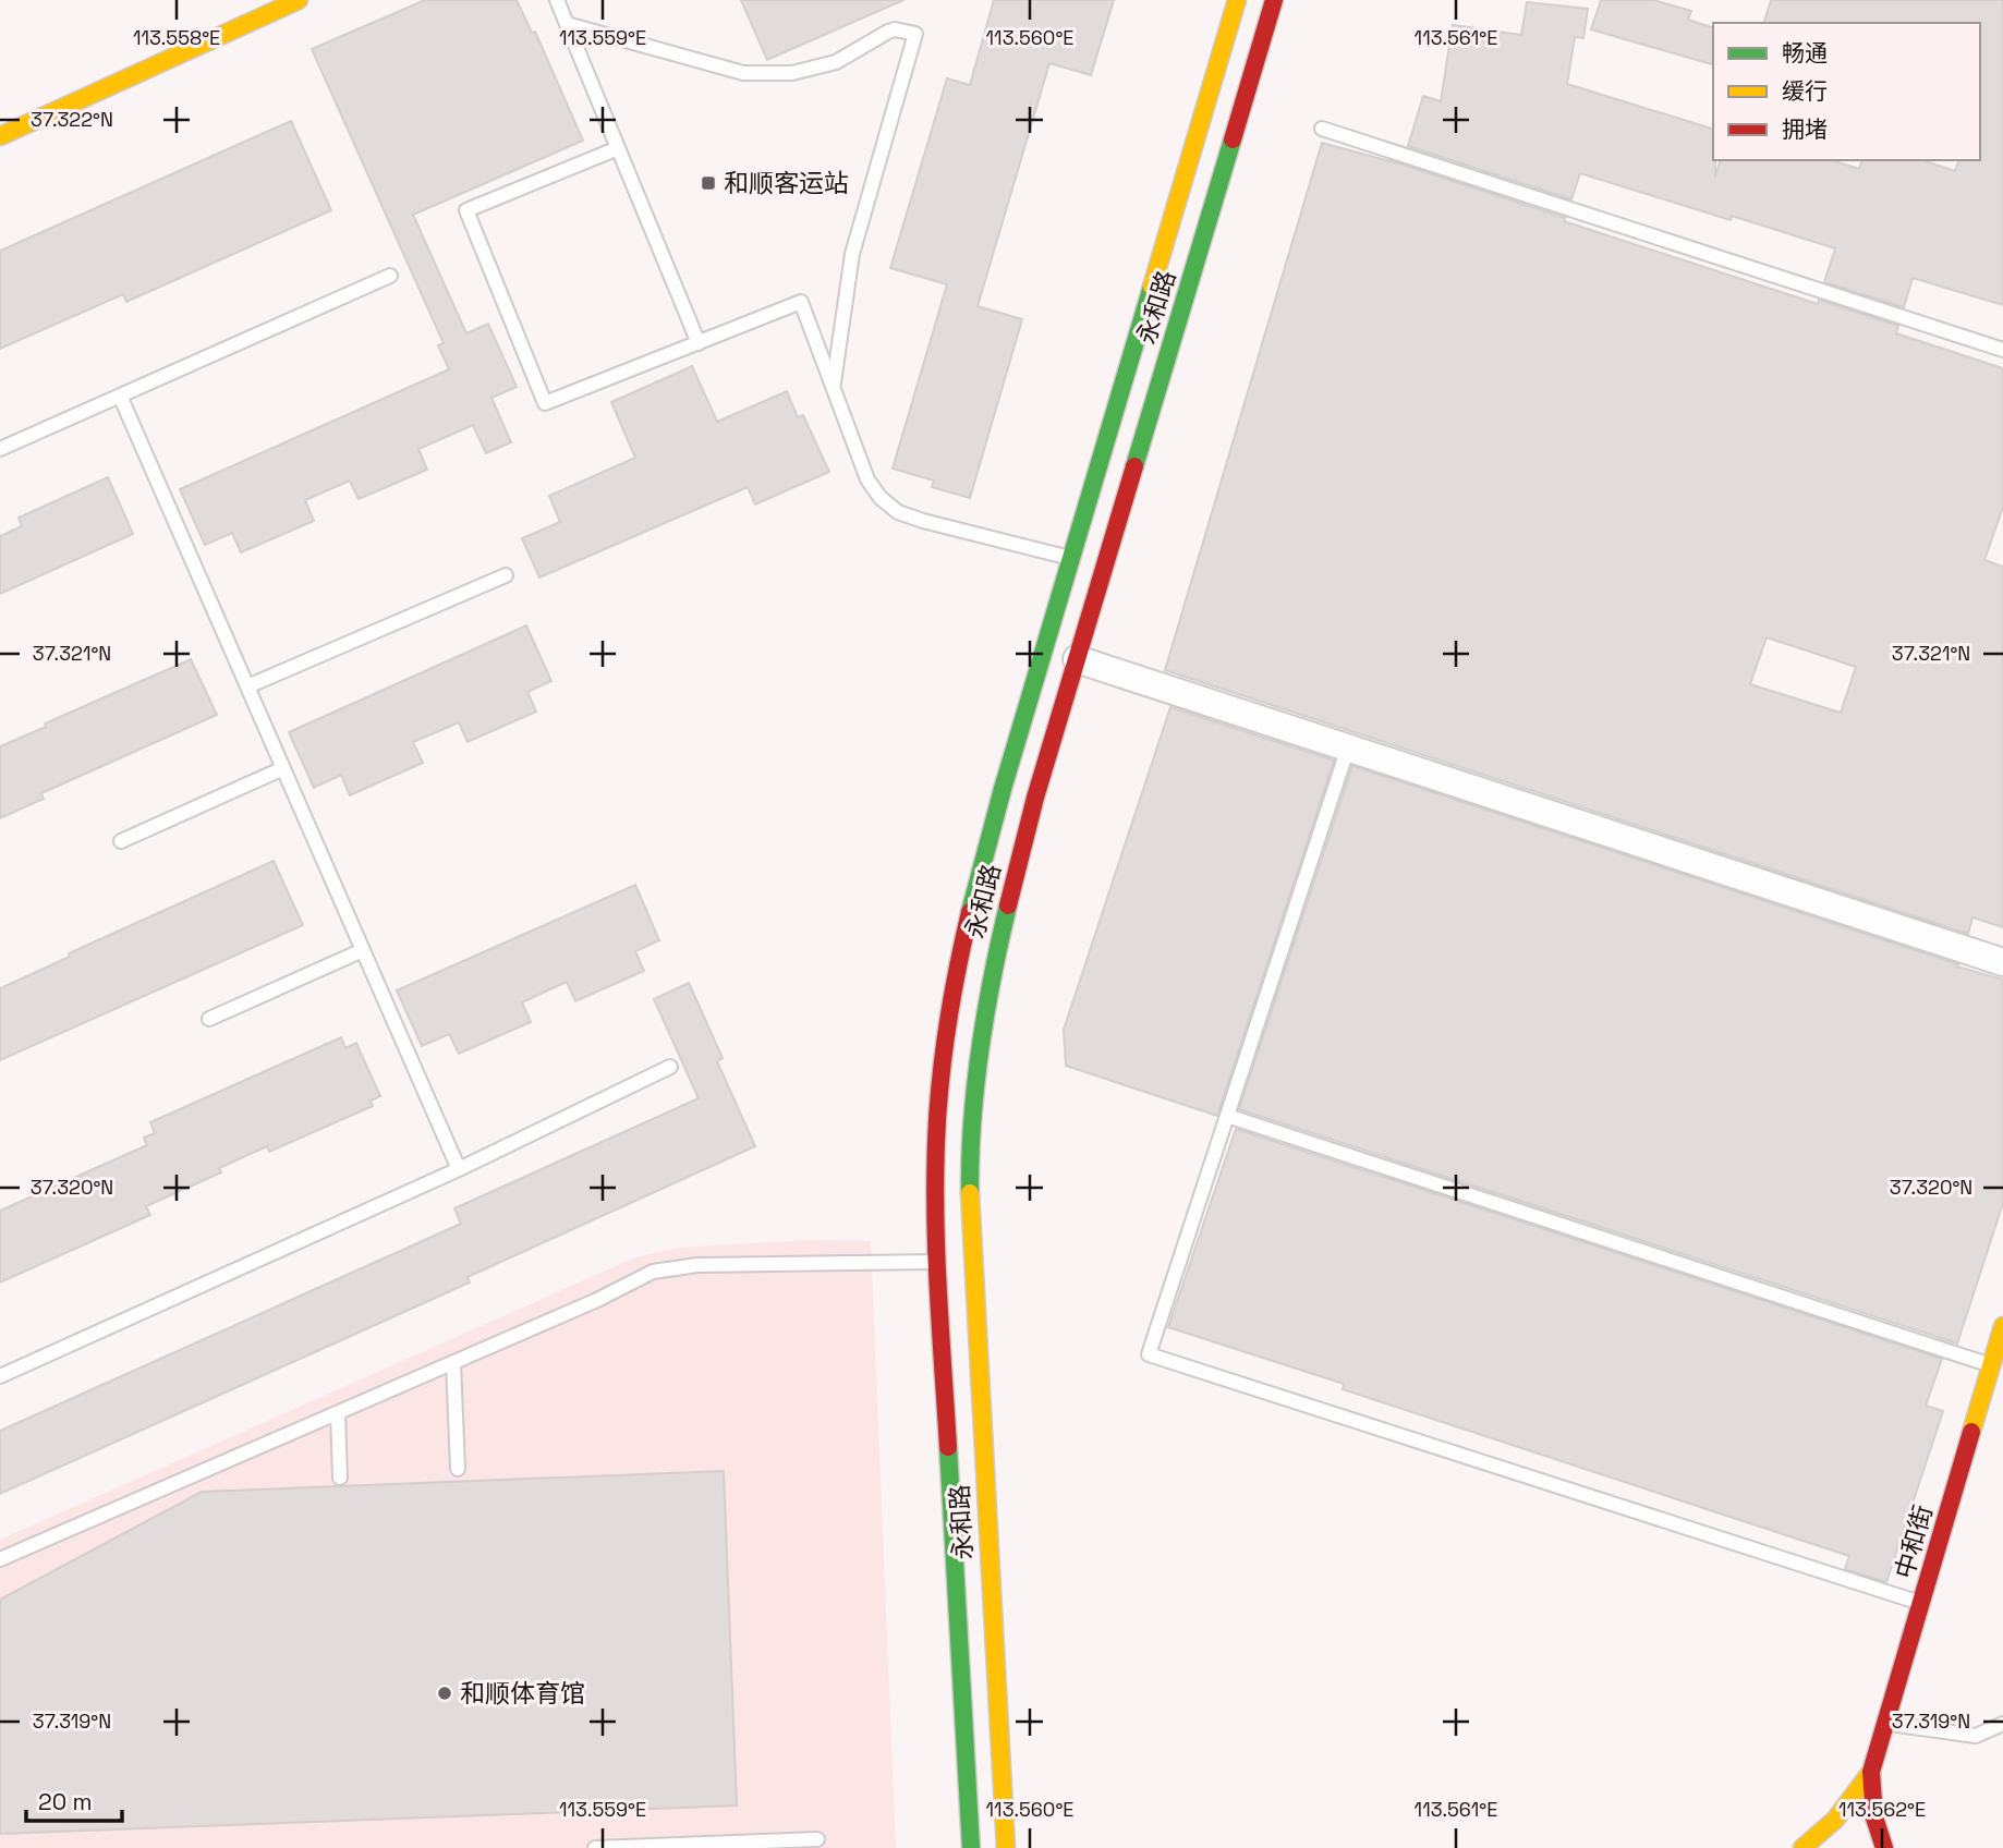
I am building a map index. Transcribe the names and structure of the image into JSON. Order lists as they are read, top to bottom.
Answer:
{
  "streets": {
    "main road": ["永和路", "中和街"]
  },
  "places": {
    "transit": ["和顺客运站"],
    "other": ["和顺体育馆"]
  },
  "legend": ["畅通", "缓行", "拥堵"],
  "scale_bar": "20 m",
  "coordinates": [
    "113.558°E",
    "113.559°E",
    "113.560°E",
    "113.561°E",
    "37.322°N",
    "37.321°N",
    "37.320°N",
    "37.319°N",
    "113.562°E"
  ]
}
